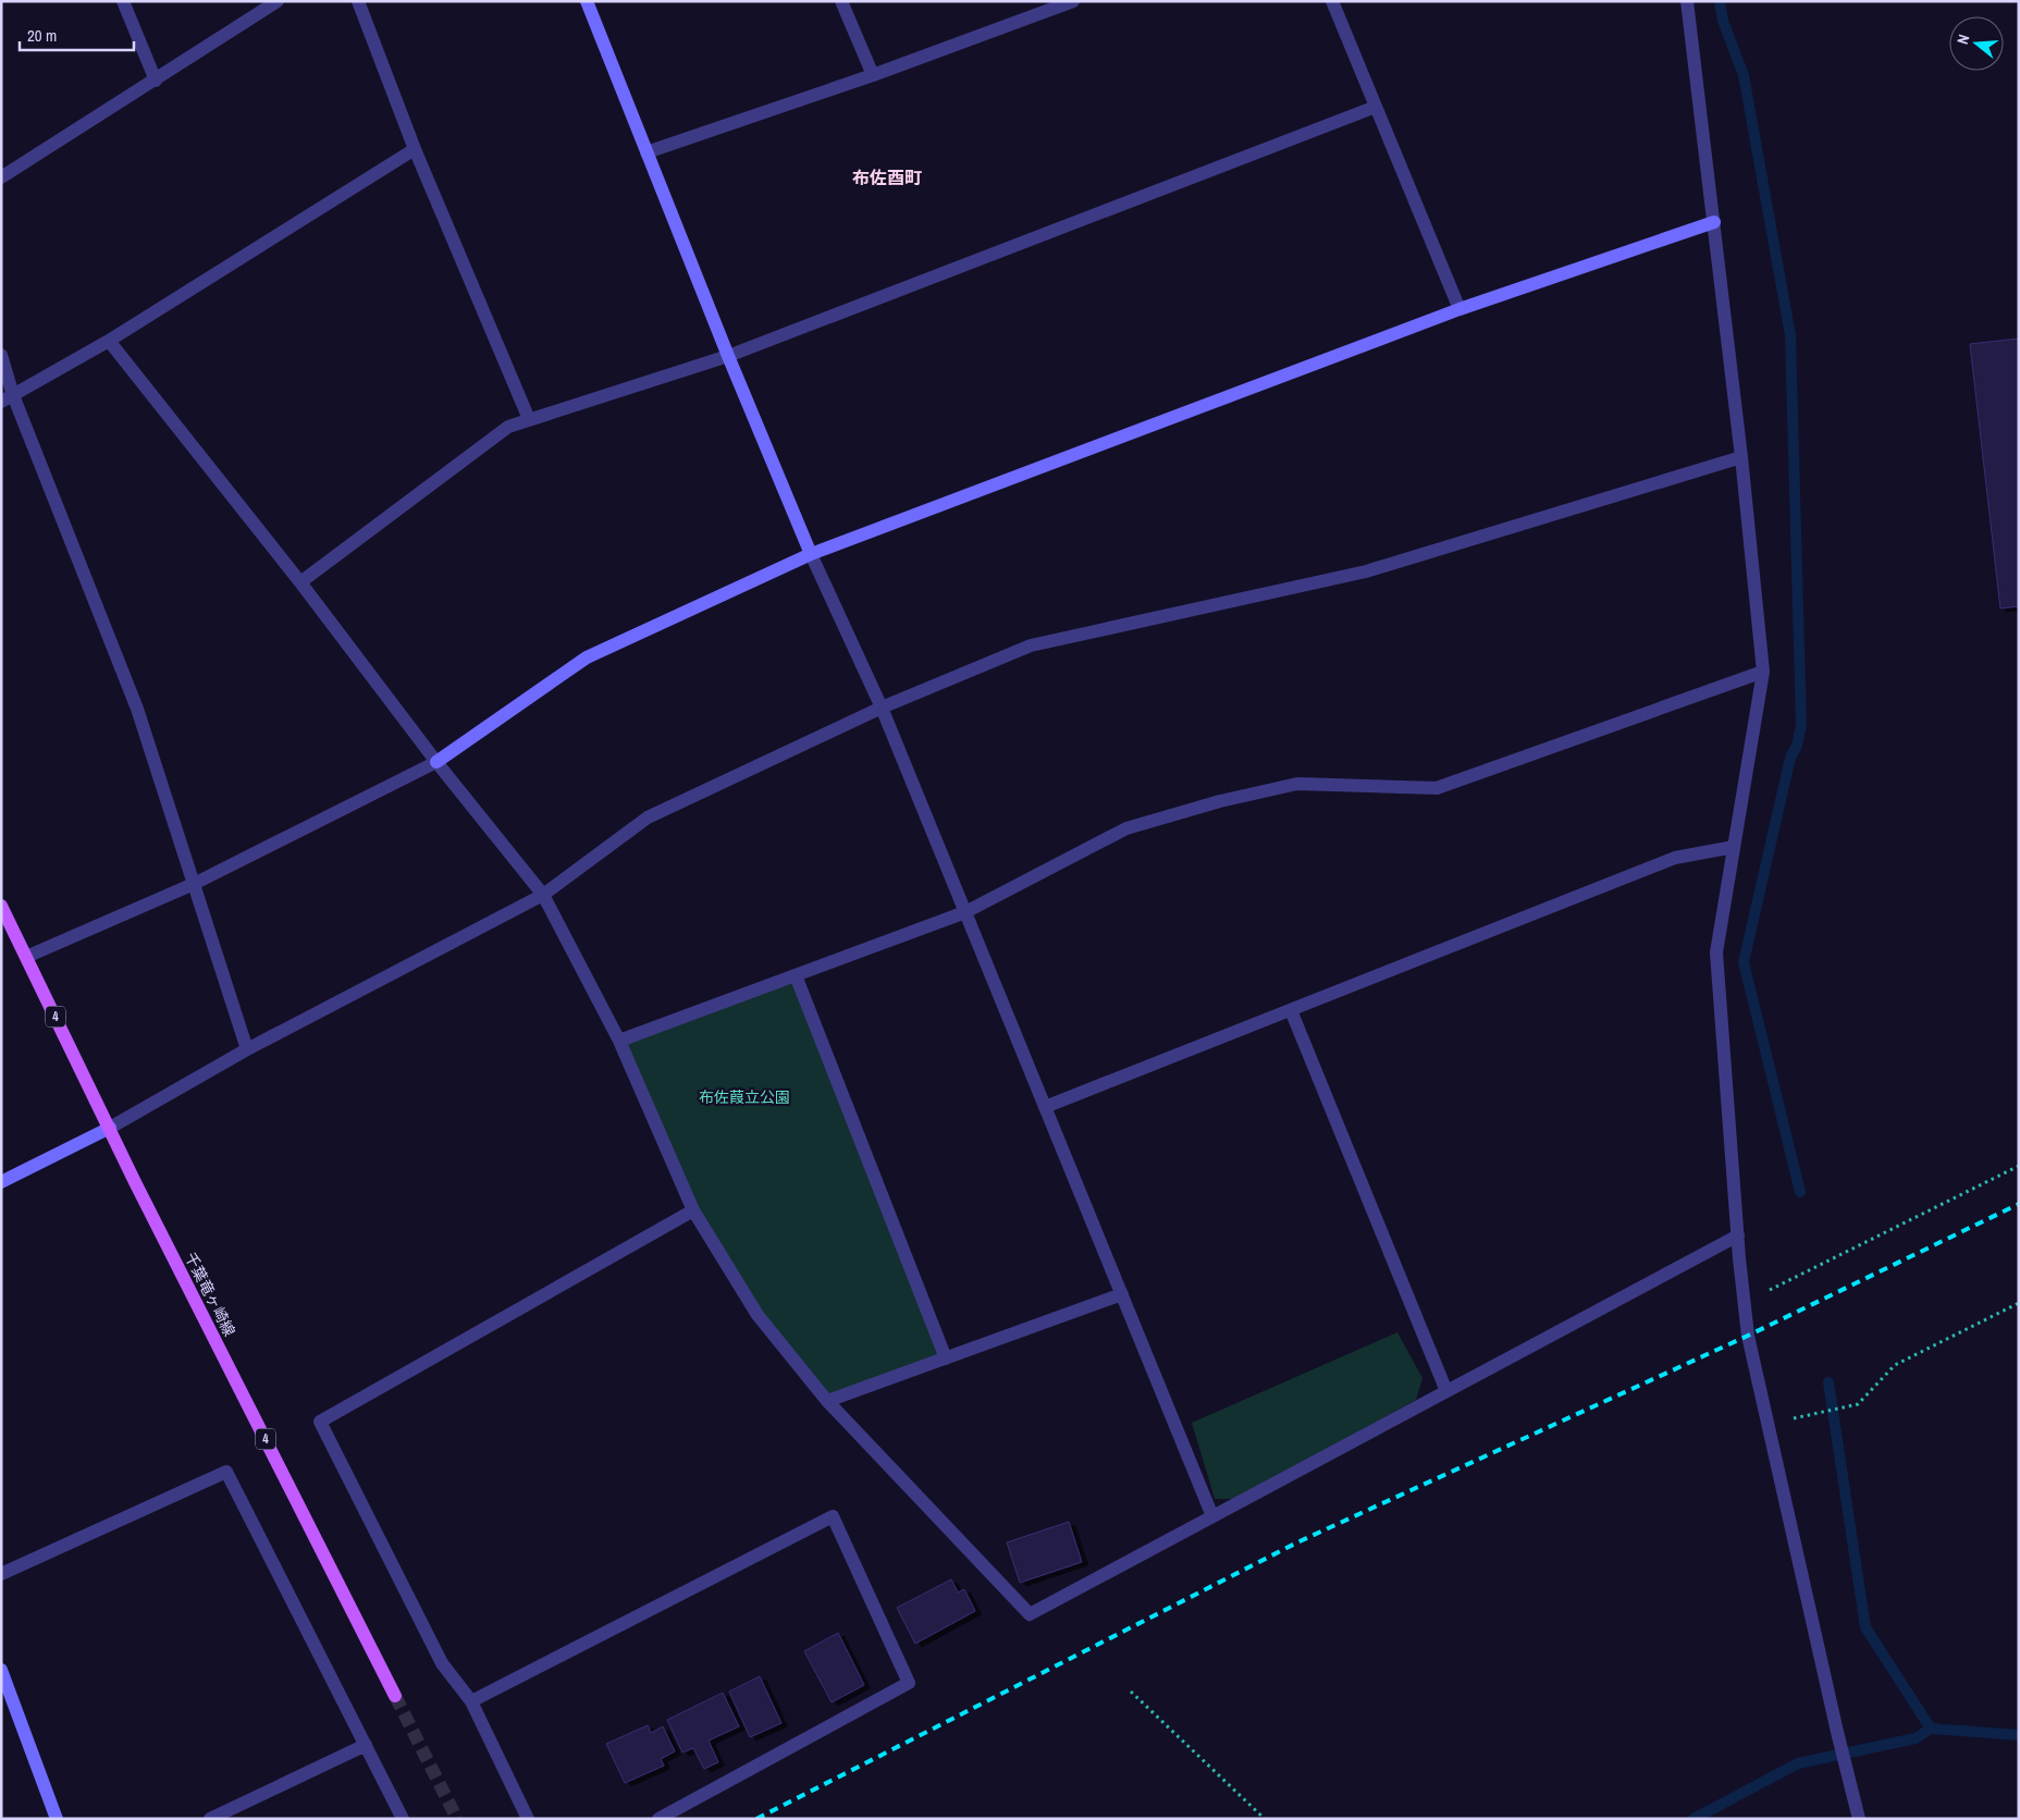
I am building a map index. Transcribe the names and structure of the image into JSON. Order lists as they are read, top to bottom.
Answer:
{
  "streets": {
    "main road": ["4", "千葉竜ヶ崎線"]
  },
  "districts": ["布佐酉町"],
  "parks": ["布佐葭立公園"],
  "scale_bar": "20 m",
  "north": "left"
}
